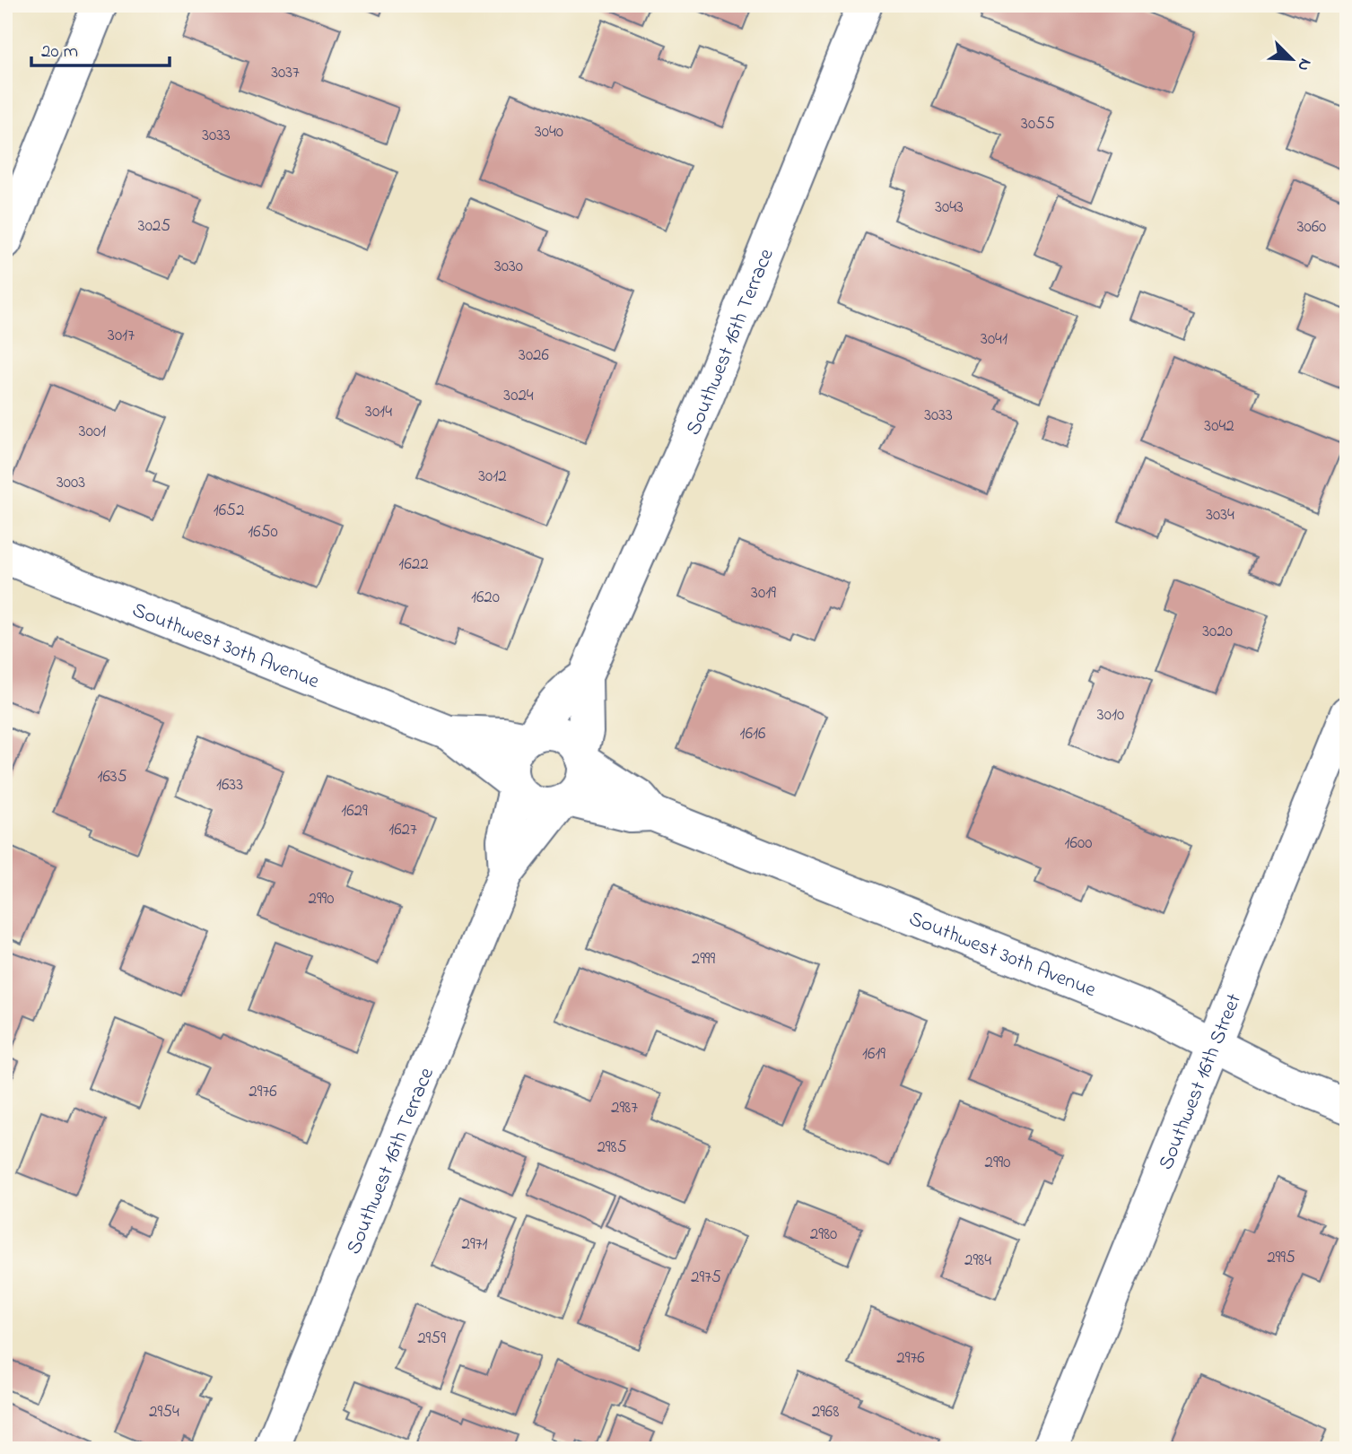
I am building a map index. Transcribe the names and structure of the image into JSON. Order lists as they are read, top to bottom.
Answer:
{
  "streets": {
    "street": ["Southwest 16th Terrace", "Southwest 30th Avenue", "Southwest 16th Street"]
  },
  "crossings": [
    ["Southwest 16th Terrace", "Southwest 30th Avenue"],
    ["Southwest 30th Avenue", "Southwest 16th Street"]
  ],
  "house_numbers": [
    "3037",
    "3055",
    "3040",
    "3033",
    "3043",
    "3025",
    "3060",
    "3030",
    "3017",
    "3041",
    "3026",
    "3024",
    "3014",
    "3033",
    "3042",
    "3001",
    "3012",
    "3003",
    "1652",
    "3034",
    "1650",
    "1622",
    "3019",
    "1620",
    "3020",
    "3010",
    "1616",
    "1635",
    "1633",
    "1629",
    "1627",
    "1600",
    "2990",
    "2999",
    "1619",
    "2976",
    "2987",
    "2985",
    "2990",
    "2980",
    "2971",
    "2995",
    "2984",
    "2975",
    "2959",
    "2976",
    "2954",
    "2968"
  ],
  "scale_bar": "20 m",
  "north": "bottom right"
}
